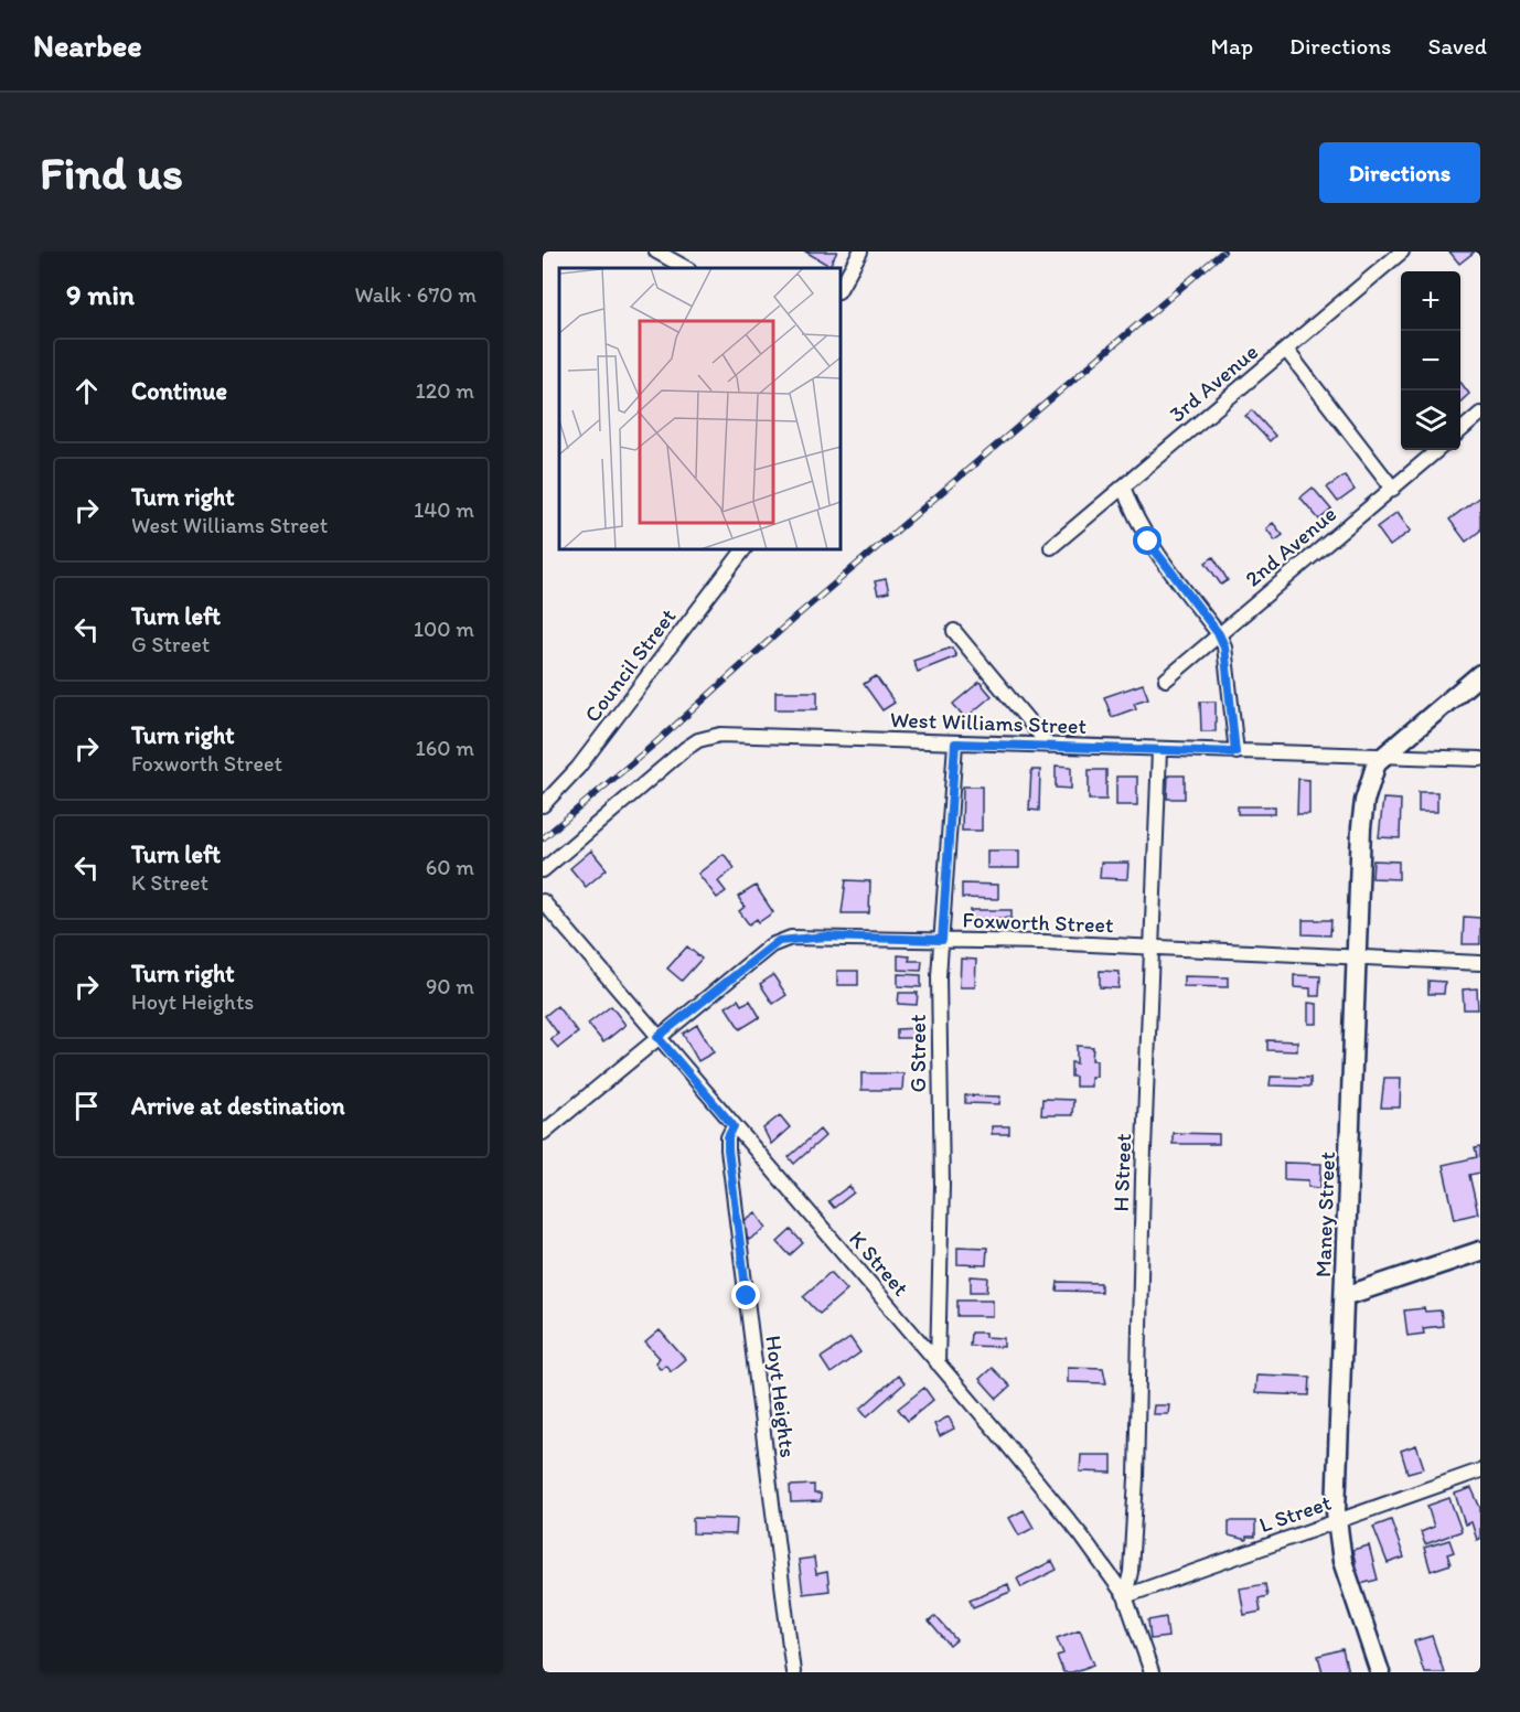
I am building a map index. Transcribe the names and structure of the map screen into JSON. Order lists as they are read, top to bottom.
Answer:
{
  "streets": {
    "street": [
      "3rd Avenue",
      "2nd Avenue",
      "Council Street",
      "West Williams Street",
      "Foxworth Street",
      "G Street",
      "H Street",
      "Maney Street",
      "K Street",
      "Hoyt Heights",
      "L Street"
    ]
  },
  "crossings": [
    ["West Williams Street", "G Street"],
    ["West Williams Street", "H Street"],
    ["West Williams Street", "Maney Street"],
    ["Foxworth Street", "G Street"],
    ["Foxworth Street", "H Street"],
    ["Foxworth Street", "Maney Street"],
    ["Foxworth Street", "K Street"],
    ["G Street", "K Street"],
    ["H Street", "K Street"],
    ["H Street", "L Street"],
    ["Maney Street", "L Street"],
    ["K Street", "Hoyt Heights"],
    ["K Street", "L Street"]
  ],
  "page": {
    "header": "Nearbee",
    "nav": ["Map", "Directions", "Saved"],
    "buttons": "Directions",
    "title": "Find us",
    "heading": ["9 min", "Walk · 670 m"],
    "map_buttons": ["+", "−"],
    "list": [
      ["Continue", "120 m"],
      ["Turn right", "West Williams Street", "140 m"],
      ["Turn left", "G Street", "100 m"],
      ["Turn right", "Foxworth Street", "160 m"],
      ["Turn left", "K Street", "60 m"],
      ["Turn right", "Hoyt Heights", "90 m"],
      "Arrive at destination"
    ]
  }
}
